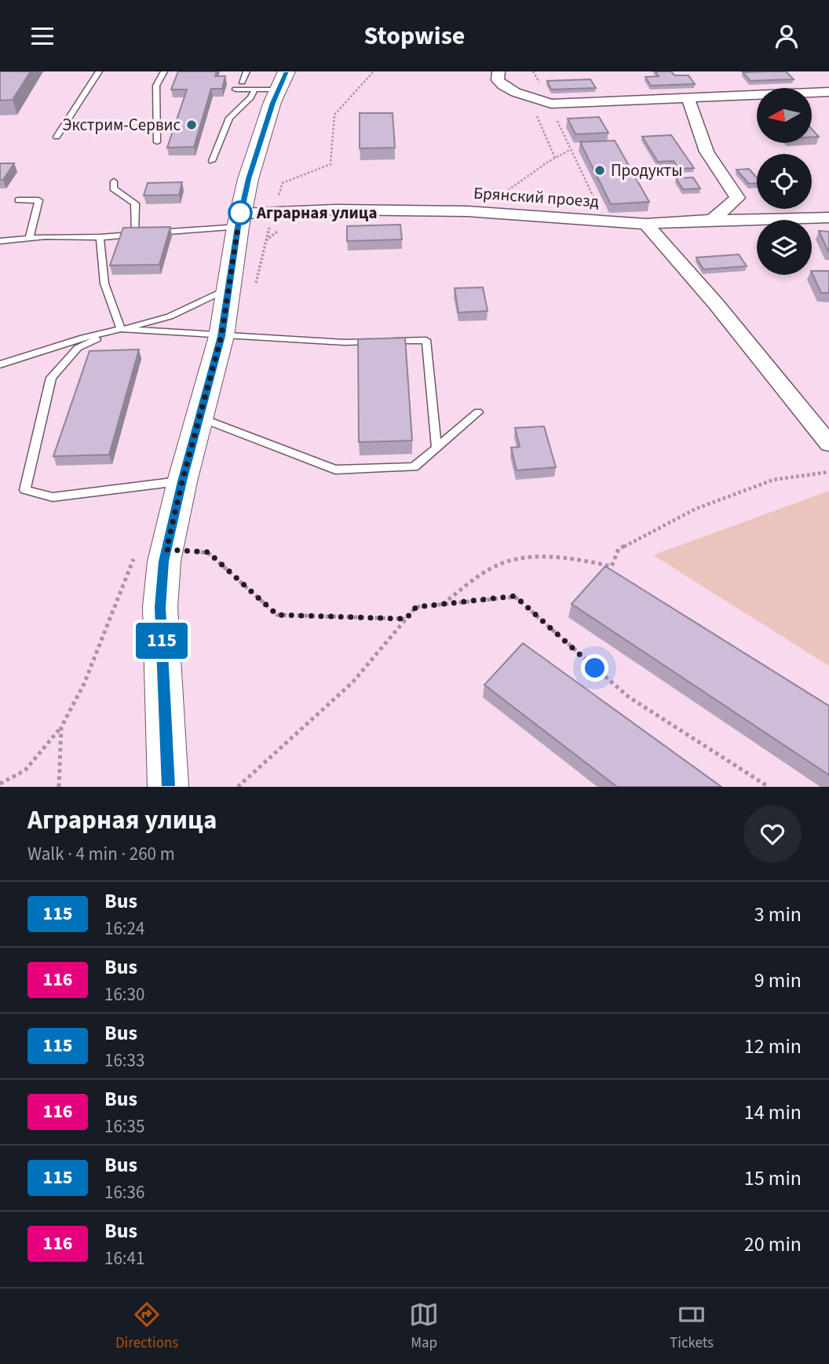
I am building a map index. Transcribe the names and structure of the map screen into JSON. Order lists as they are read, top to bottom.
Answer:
{
  "streets": {
    "street": ["Брянский проезд"]
  },
  "places": ["Экстрим-Сервис", "Продукты", "Аграрная улица"],
  "lines": ["bus line 115"],
  "north": "left",
  "page": {
    "header": "Stopwise",
    "on_map": "115",
    "heading": ["Аграрная улица", "Walk · 4 min · 260 m"],
    "list": [
      {
        "mark": "115",
        "name": "Bus",
        "note": "16:24",
        "value": "3 min"
      },
      {
        "mark": "116",
        "name": "Bus",
        "note": "16:30",
        "value": "9 min"
      },
      {
        "mark": "115",
        "name": "Bus",
        "note": "16:33",
        "value": "12 min"
      },
      {
        "mark": "116",
        "name": "Bus",
        "note": "16:35",
        "value": "14 min"
      },
      {
        "mark": "115",
        "name": "Bus",
        "note": "16:36",
        "value": "15 min"
      },
      {
        "mark": "116",
        "name": "Bus",
        "note": "16:41",
        "value": "20 min"
      }
    ],
    "tabs": ["Directions", "Map", "Tickets"]
  }
}
